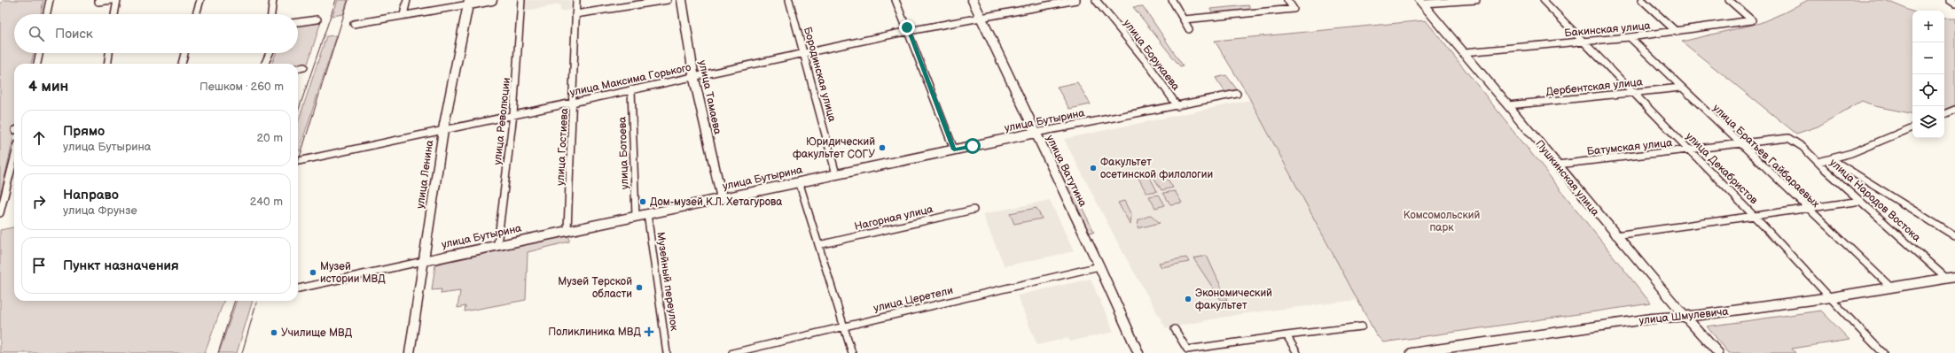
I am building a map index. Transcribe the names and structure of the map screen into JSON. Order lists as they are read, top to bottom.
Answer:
{
  "streets": {
    "main road": [
      "улица Тамаева",
      "улица Бутырина",
      "улица Ватутина",
      "улица Ленина",
      "Пушкинская улица",
      "улица Шмулевича"
    ],
    "street": [
      "Бакинская улица",
      "улица Борукаева",
      "Бородинская улица",
      "улица Максима Горького",
      "Дербентская улица",
      "улица Революции",
      "улица Гостиева",
      "Батумская улица",
      "улица Ботоева",
      "улица Братьев Гайбараевых",
      "улица Декабристов",
      "улица Народов Востока",
      "Нагорная улица",
      "Музейный переулок",
      "улица Церетели"
    ]
  },
  "crossings": [
    ["Бакинская улица", "улица Братьев Гайбараевых"],
    ["Бакинская улица", "улица Декабристов"],
    ["Бакинская улица", "Пушкинская улица"],
    ["улица Борукаева", "улица Бутырина"],
    ["Бородинская улица", "улица Максима Горького"],
    ["Бородинская улица", "улица Бутырина"],
    ["улица Максима Горького", "улица Тамаева"],
    ["улица Максима Горького", "улица Революции"],
    ["улица Максима Горького", "улица Гостиева"],
    ["улица Максима Горького", "улица Ботоева"],
    ["улица Максима Горького", "улица Ватутина"],
    ["улица Максима Горького", "улица Ленина"],
    ["Дербентская улица", "улица Братьев Гайбараевых"],
    ["Дербентская улица", "улица Декабристов"],
    ["Дербентская улица", "Пушкинская улица"],
    ["улица Тамаева", "улица Бутырина"],
    ["улица Бутырина", "улица Революции"],
    ["улица Бутырина", "улица Гостиева"],
    ["улица Бутырина", "улица Ботоева"],
    ["улица Бутырина", "улица Ватутина"],
    ["улица Бутырина", "улица Ленина"],
    ["улица Бутырина", "Музейный переулок"],
    ["Батумская улица", "улица Братьев Гайбараевых"],
    ["Батумская улица", "улица Декабристов"],
    ["Батумская улица", "Пушкинская улица"],
    ["Батумская улица", "улица Народов Востока"],
    ["улица Братьев Гайбараевых", "улица Шмулевича"],
    ["улица Декабристов", "улица Шмулевича"],
    ["улица Ватутина", "улица Церетели"],
    ["Пушкинская улица", "улица Шмулевича"],
    ["улица Народов Востока", "улица Шмулевича"]
  ],
  "parks": ["Комсомольский парк"],
  "places": {
    "other": [
      "Юридический факультет СОГУ",
      "Факультет осетинской филологии",
      "Дом-музей К.Л. Хетагурова",
      "Музей истории МВД",
      "Музей Терской области",
      "Экономический факультет",
      "Училище МВД"
    ],
    "health": ["Поликлиника МВД"]
  },
  "page": {
    "map_buttons": ["+", "−"],
    "search": "Поиск",
    "heading": ["4 мин", "Пешком · 260 m"],
    "list": [
      ["Прямо", "улица Бутырина", "20 m"],
      ["Направо", "улица Фрунзе", "240 m"],
      "Пункт назначения"
    ]
  }
}
